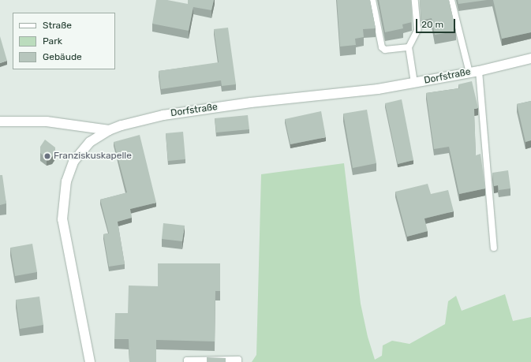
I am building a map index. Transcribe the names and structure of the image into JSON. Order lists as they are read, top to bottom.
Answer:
{
  "streets": {
    "street": ["Dorfstraße"]
  },
  "places": ["Franziskuskapelle"],
  "legend": ["Straße", "Park", "Gebäude"],
  "scale_bar": "20 m"
}
